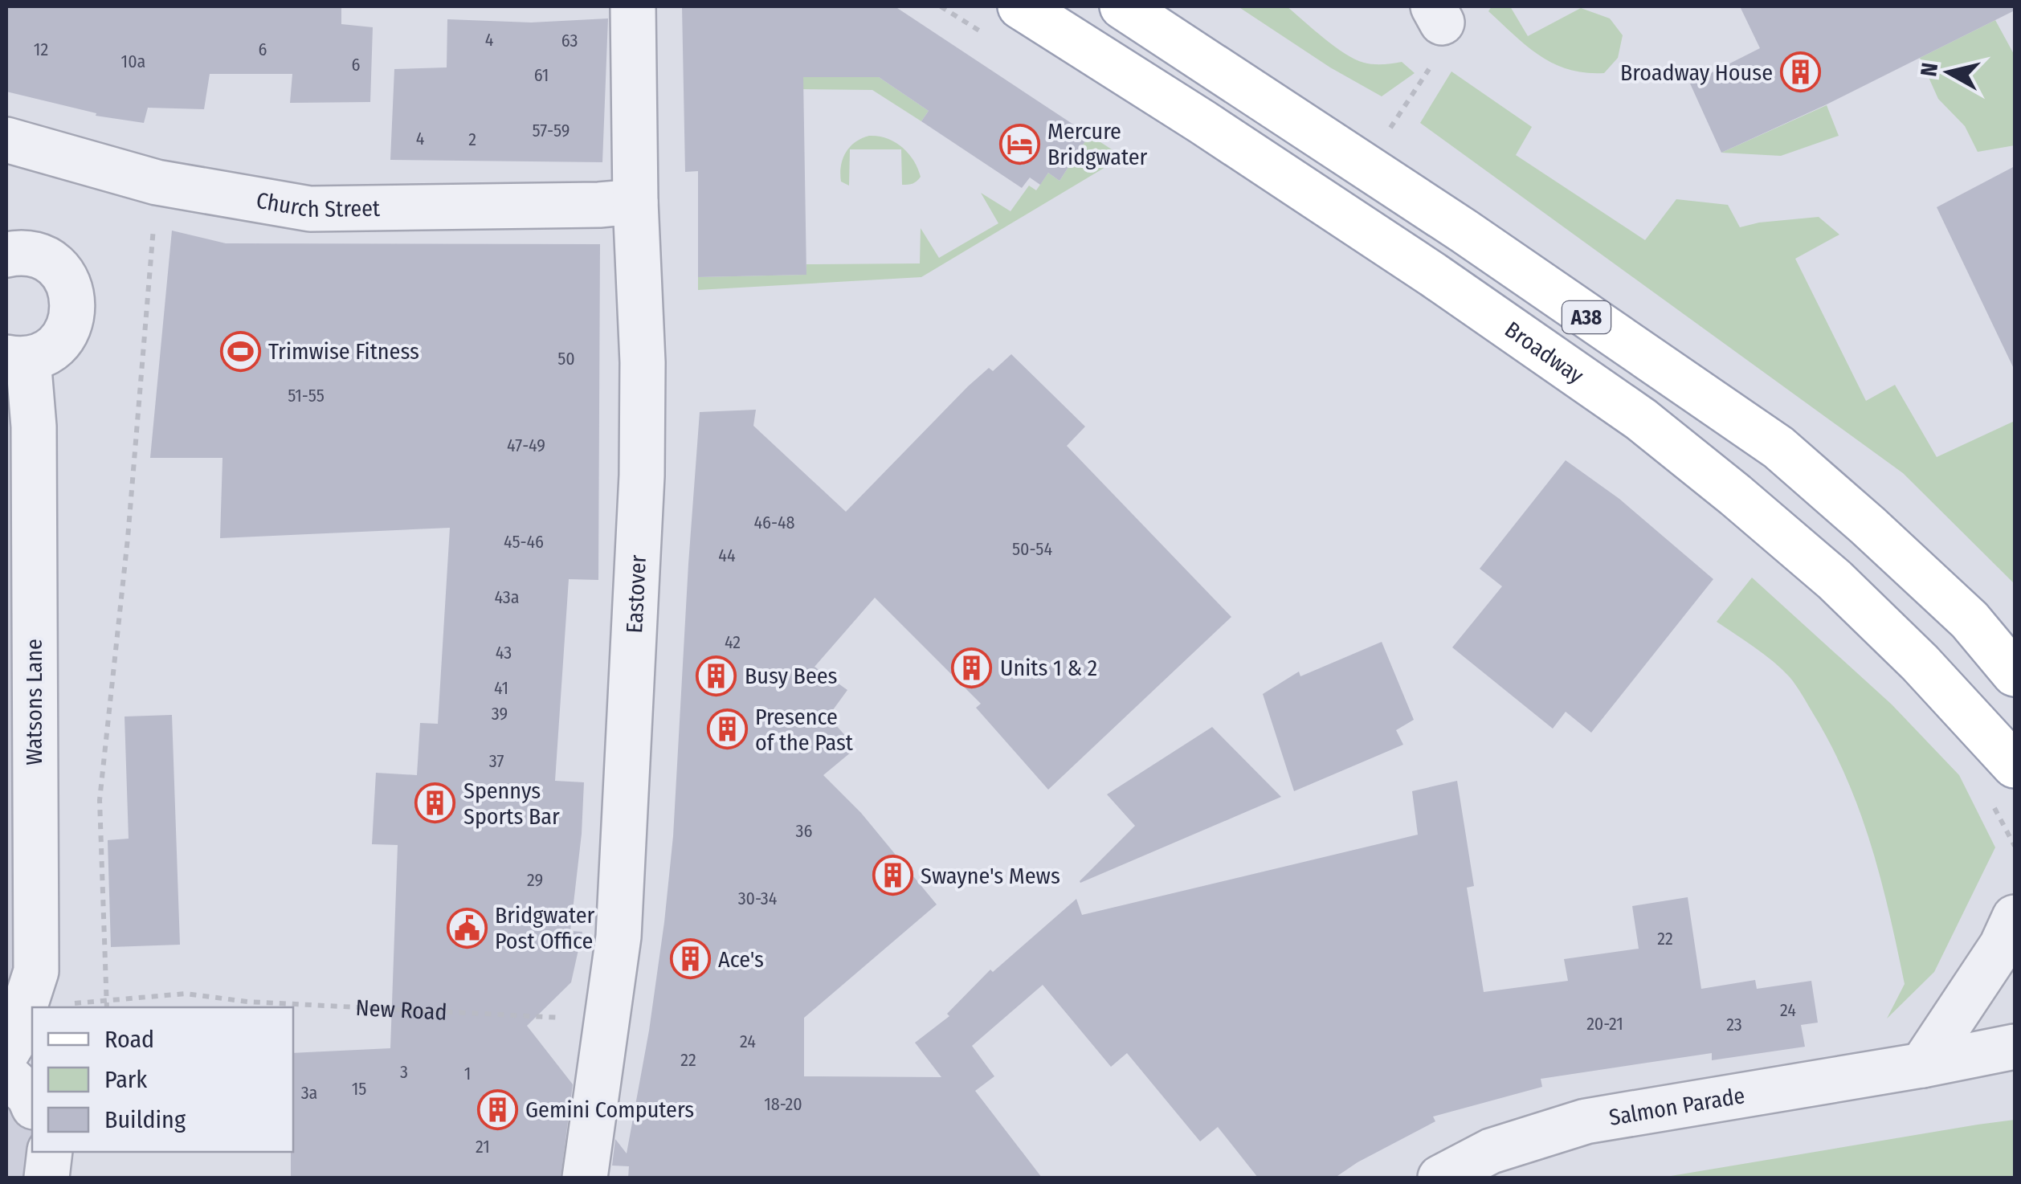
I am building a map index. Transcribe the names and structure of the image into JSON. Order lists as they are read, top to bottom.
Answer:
{
  "streets": {
    "main road": ["A38", "Broadway"],
    "street": [
      "Church Street",
      "Eastover",
      "Watsons Lane",
      "Salmon Parade"
    ],
    "path": ["New Road"]
  },
  "crossings": [
    ["Church Street", "Eastover"]
  ],
  "places": {
    "building": [
      "Broadway House",
      "Units 1 & 2",
      "Busy Bees",
      "Presence of the Past",
      "Spennys Sports Bar",
      "Swayne's Mews",
      "Ace's",
      "Gemini Computers"
    ],
    "hotel": ["Mercure Bridgwater"],
    "sports": ["Trimwise Fitness"],
    "public building": ["Bridgwater Post Office"]
  },
  "house_numbers": [
    "4",
    "63",
    "12",
    "6",
    "10a",
    "6",
    "61",
    "57-59",
    "4",
    "2",
    "50",
    "51-55",
    "47-49",
    "46-48",
    "45-46",
    "50-54",
    "44",
    "43a",
    "42",
    "43",
    "41",
    "39",
    "37",
    "36",
    "29",
    "30-34",
    "22",
    "24",
    "20-21",
    "23",
    "24",
    "22",
    "3",
    "1",
    "15",
    "3a",
    "18-20",
    "21"
  ],
  "legend": ["Road", "Park", "Building"],
  "north": "left"
}
